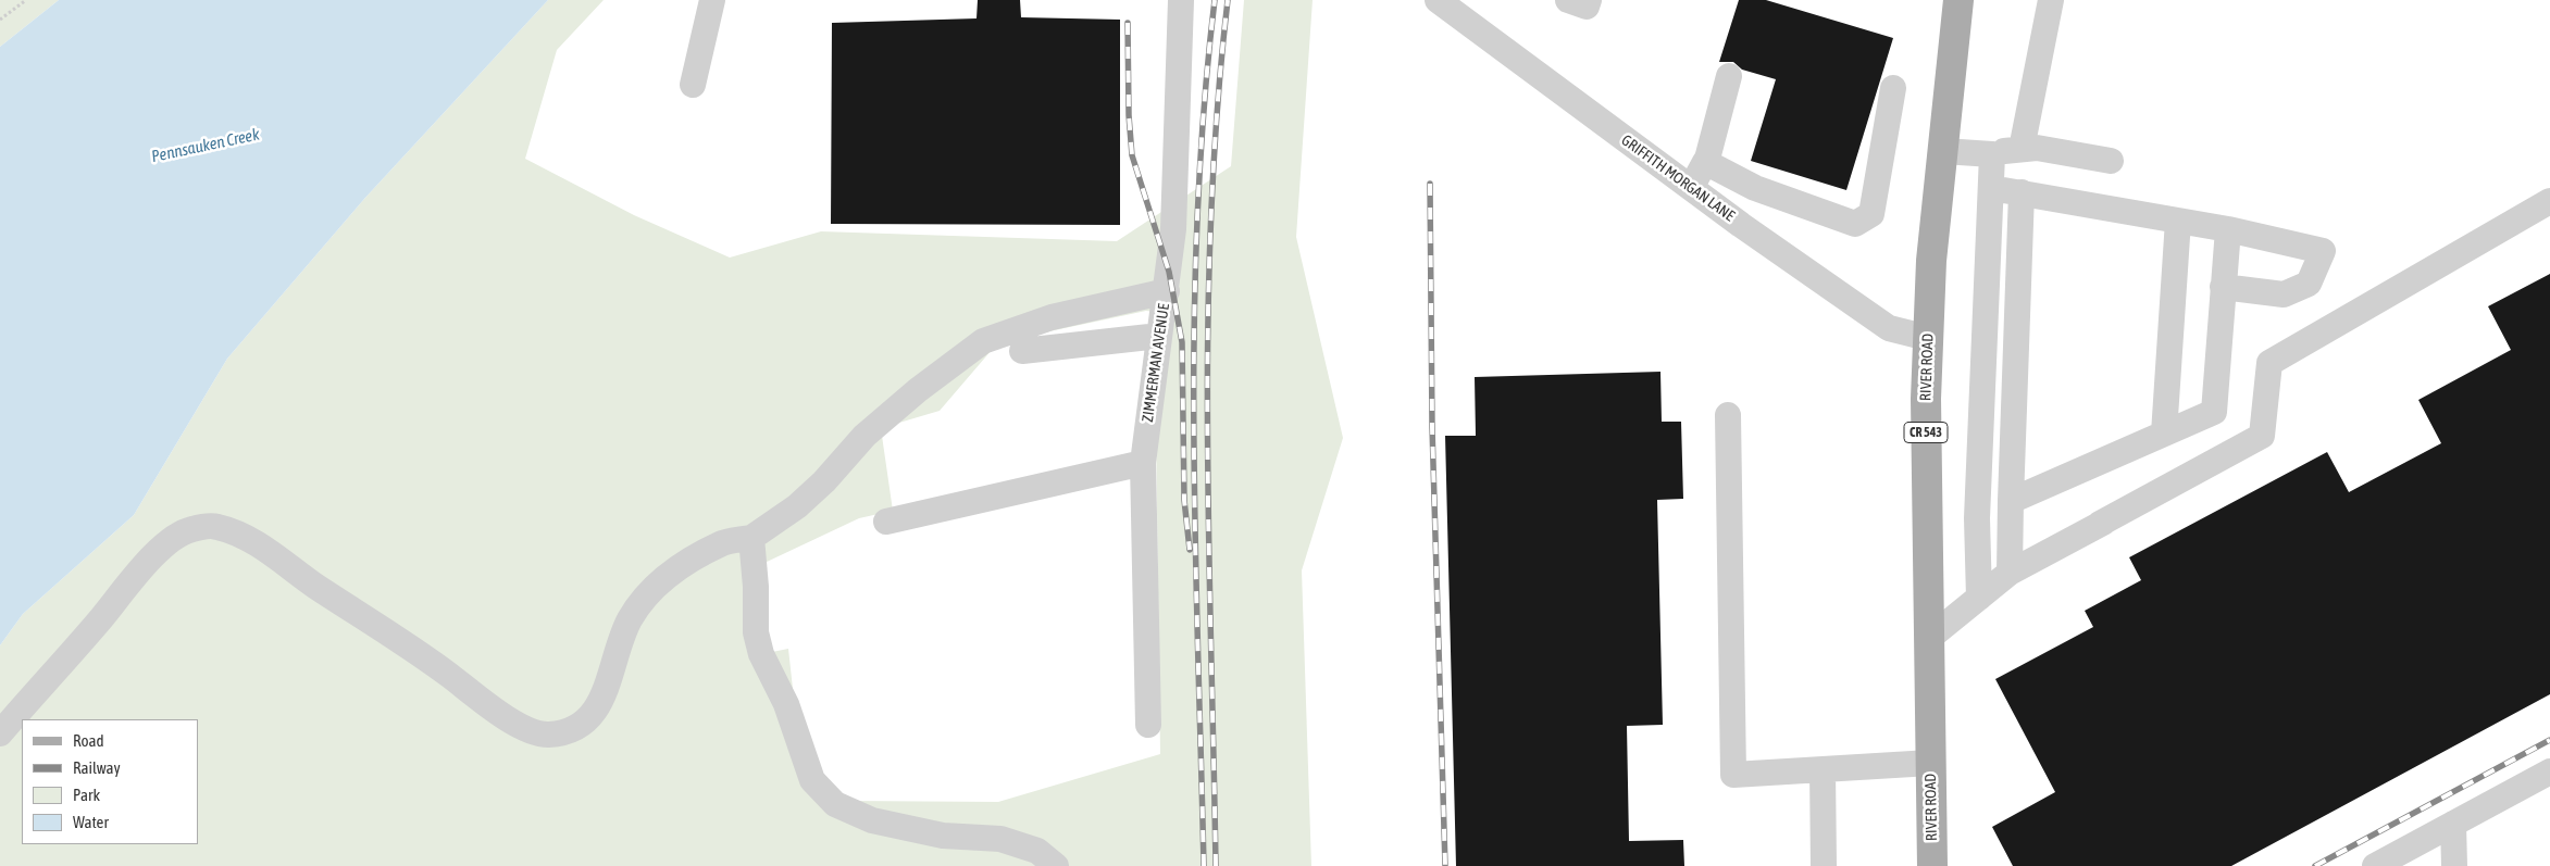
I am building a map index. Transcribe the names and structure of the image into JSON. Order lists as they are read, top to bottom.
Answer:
{
  "streets": {
    "main road": ["RIVER ROAD", "CR 543"],
    "street": ["GRIFFITH MORGAN LANE", "ZIMMERMAN AVENUE"]
  },
  "crossings": [
    ["GRIFFITH MORGAN LANE", "RIVER ROAD"]
  ],
  "water": ["Pennsauken Creek"],
  "legend": [
    "Road",
    "Railway",
    "Park",
    "Water"
  ]
}
